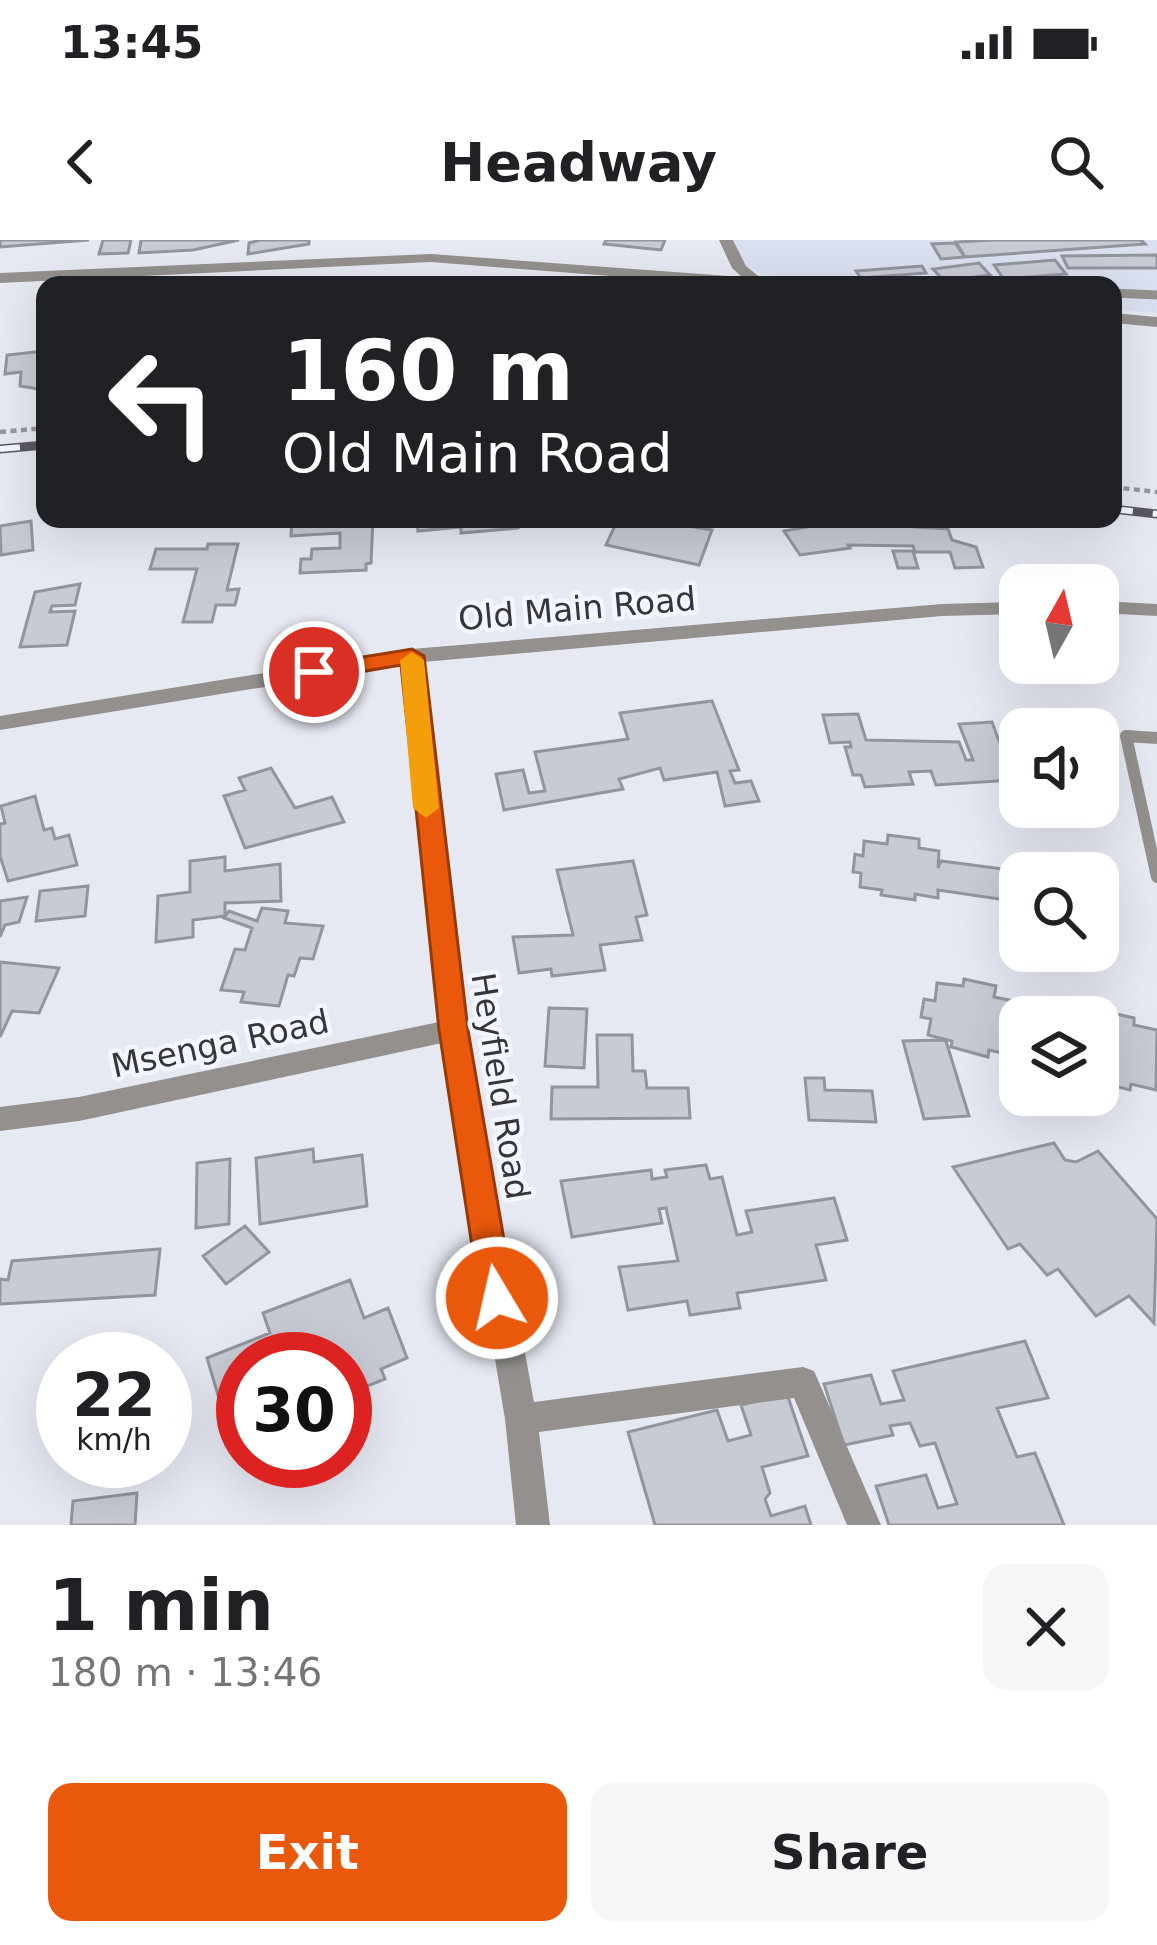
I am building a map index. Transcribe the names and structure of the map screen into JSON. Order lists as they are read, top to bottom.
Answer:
{
  "streets": {
    "street": ["Old Main Road", "Msenga Road", "Heyfield Road"]
  },
  "crossings": [
    ["Old Main Road", "Heyfield Road"],
    ["Msenga Road", "Heyfield Road"]
  ],
  "north": "top",
  "page": {
    "status": "13:45",
    "header": "Headway",
    "turn": ["160 m", "Old Main Road"],
    "speed": "22 km/h",
    "limit": "30",
    "heading": ["1 min", "180 m · 13:46"],
    "buttons": ["Exit", "Share"]
  }
}
